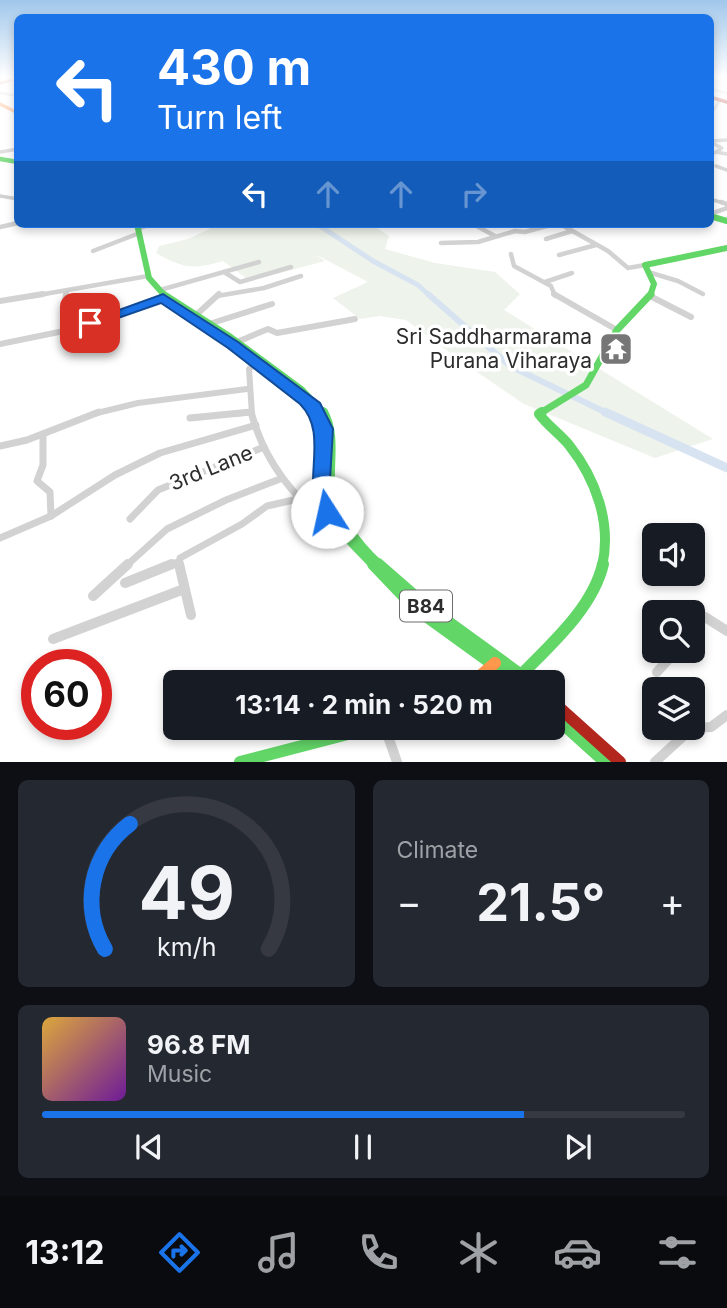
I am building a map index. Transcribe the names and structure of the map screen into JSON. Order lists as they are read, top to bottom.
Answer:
{
  "streets": {
    "main road": ["B84"],
    "street": ["3rd Lane"]
  },
  "places": {
    "temple": ["Sri Saddharmarama Purana Viharaya"]
  },
  "page": {
    "turn": ["430 m", "Turn left"],
    "limit": "60",
    "trip": "13:14 · 2 min · 520 m",
    "tile": "Climate",
    "heat": ["−", "21.5°", "+"],
    "song": ["96.8 FM", "Music"],
    "tabs": "13:12",
    "gauge": ["49", "km/h"]
  }
}
